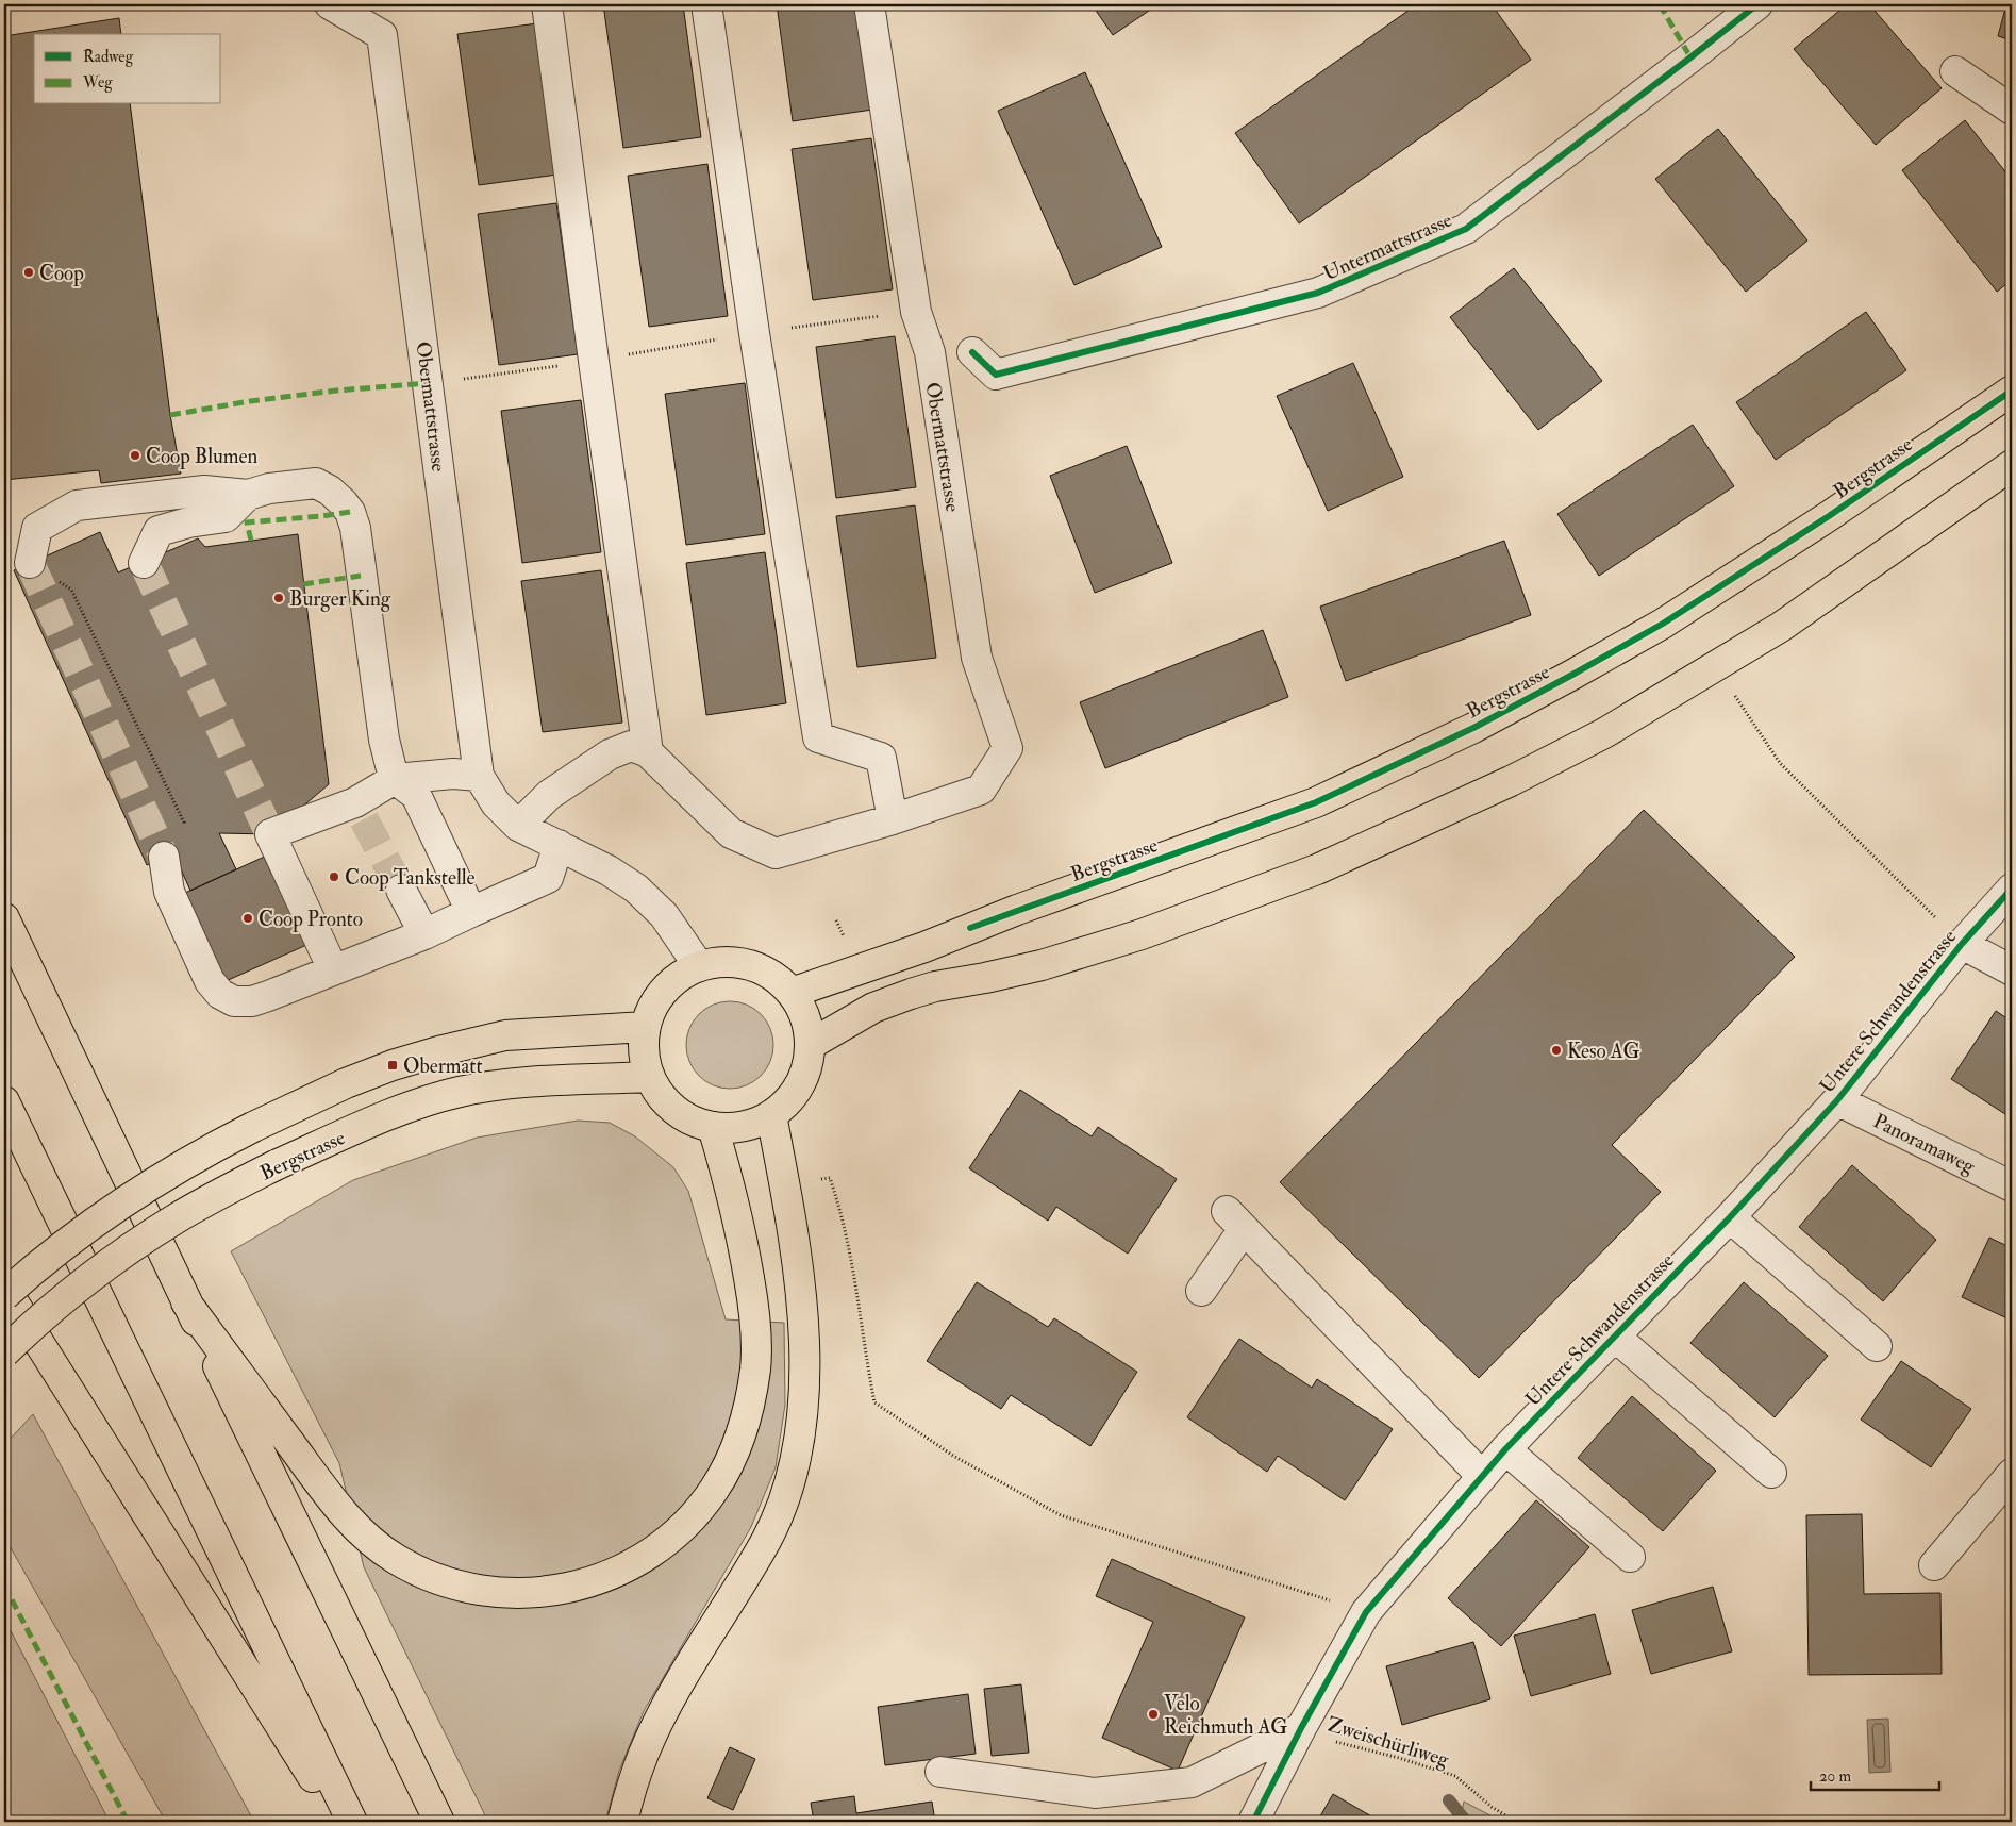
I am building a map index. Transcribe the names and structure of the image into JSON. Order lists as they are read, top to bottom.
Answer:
{
  "streets": {
    "main road": ["Bergstrasse"],
    "street": [
      "Untermattstrasse",
      "Obermattstrasse",
      "Untere Schwandenstrasse",
      "Panoramaweg"
    ],
    "path": ["Zweischürliweg"]
  },
  "crossings": [
    ["Obermattstrasse", "Bergstrasse"],
    ["Untere Schwandenstrasse", "Panoramaweg"],
    ["Untere Schwandenstrasse", "Zweischürliweg"]
  ],
  "places": {
    "other": [
      "Coop",
      "Coop Blumen",
      "Burger King",
      "Coop Tankstelle",
      "Coop Pronto",
      "Keso AG",
      "Velo Reichmuth AG"
    ],
    "transit": ["Obermatt"]
  },
  "legend": ["Radweg", "Weg"],
  "scale_bar": "20 m"
}
